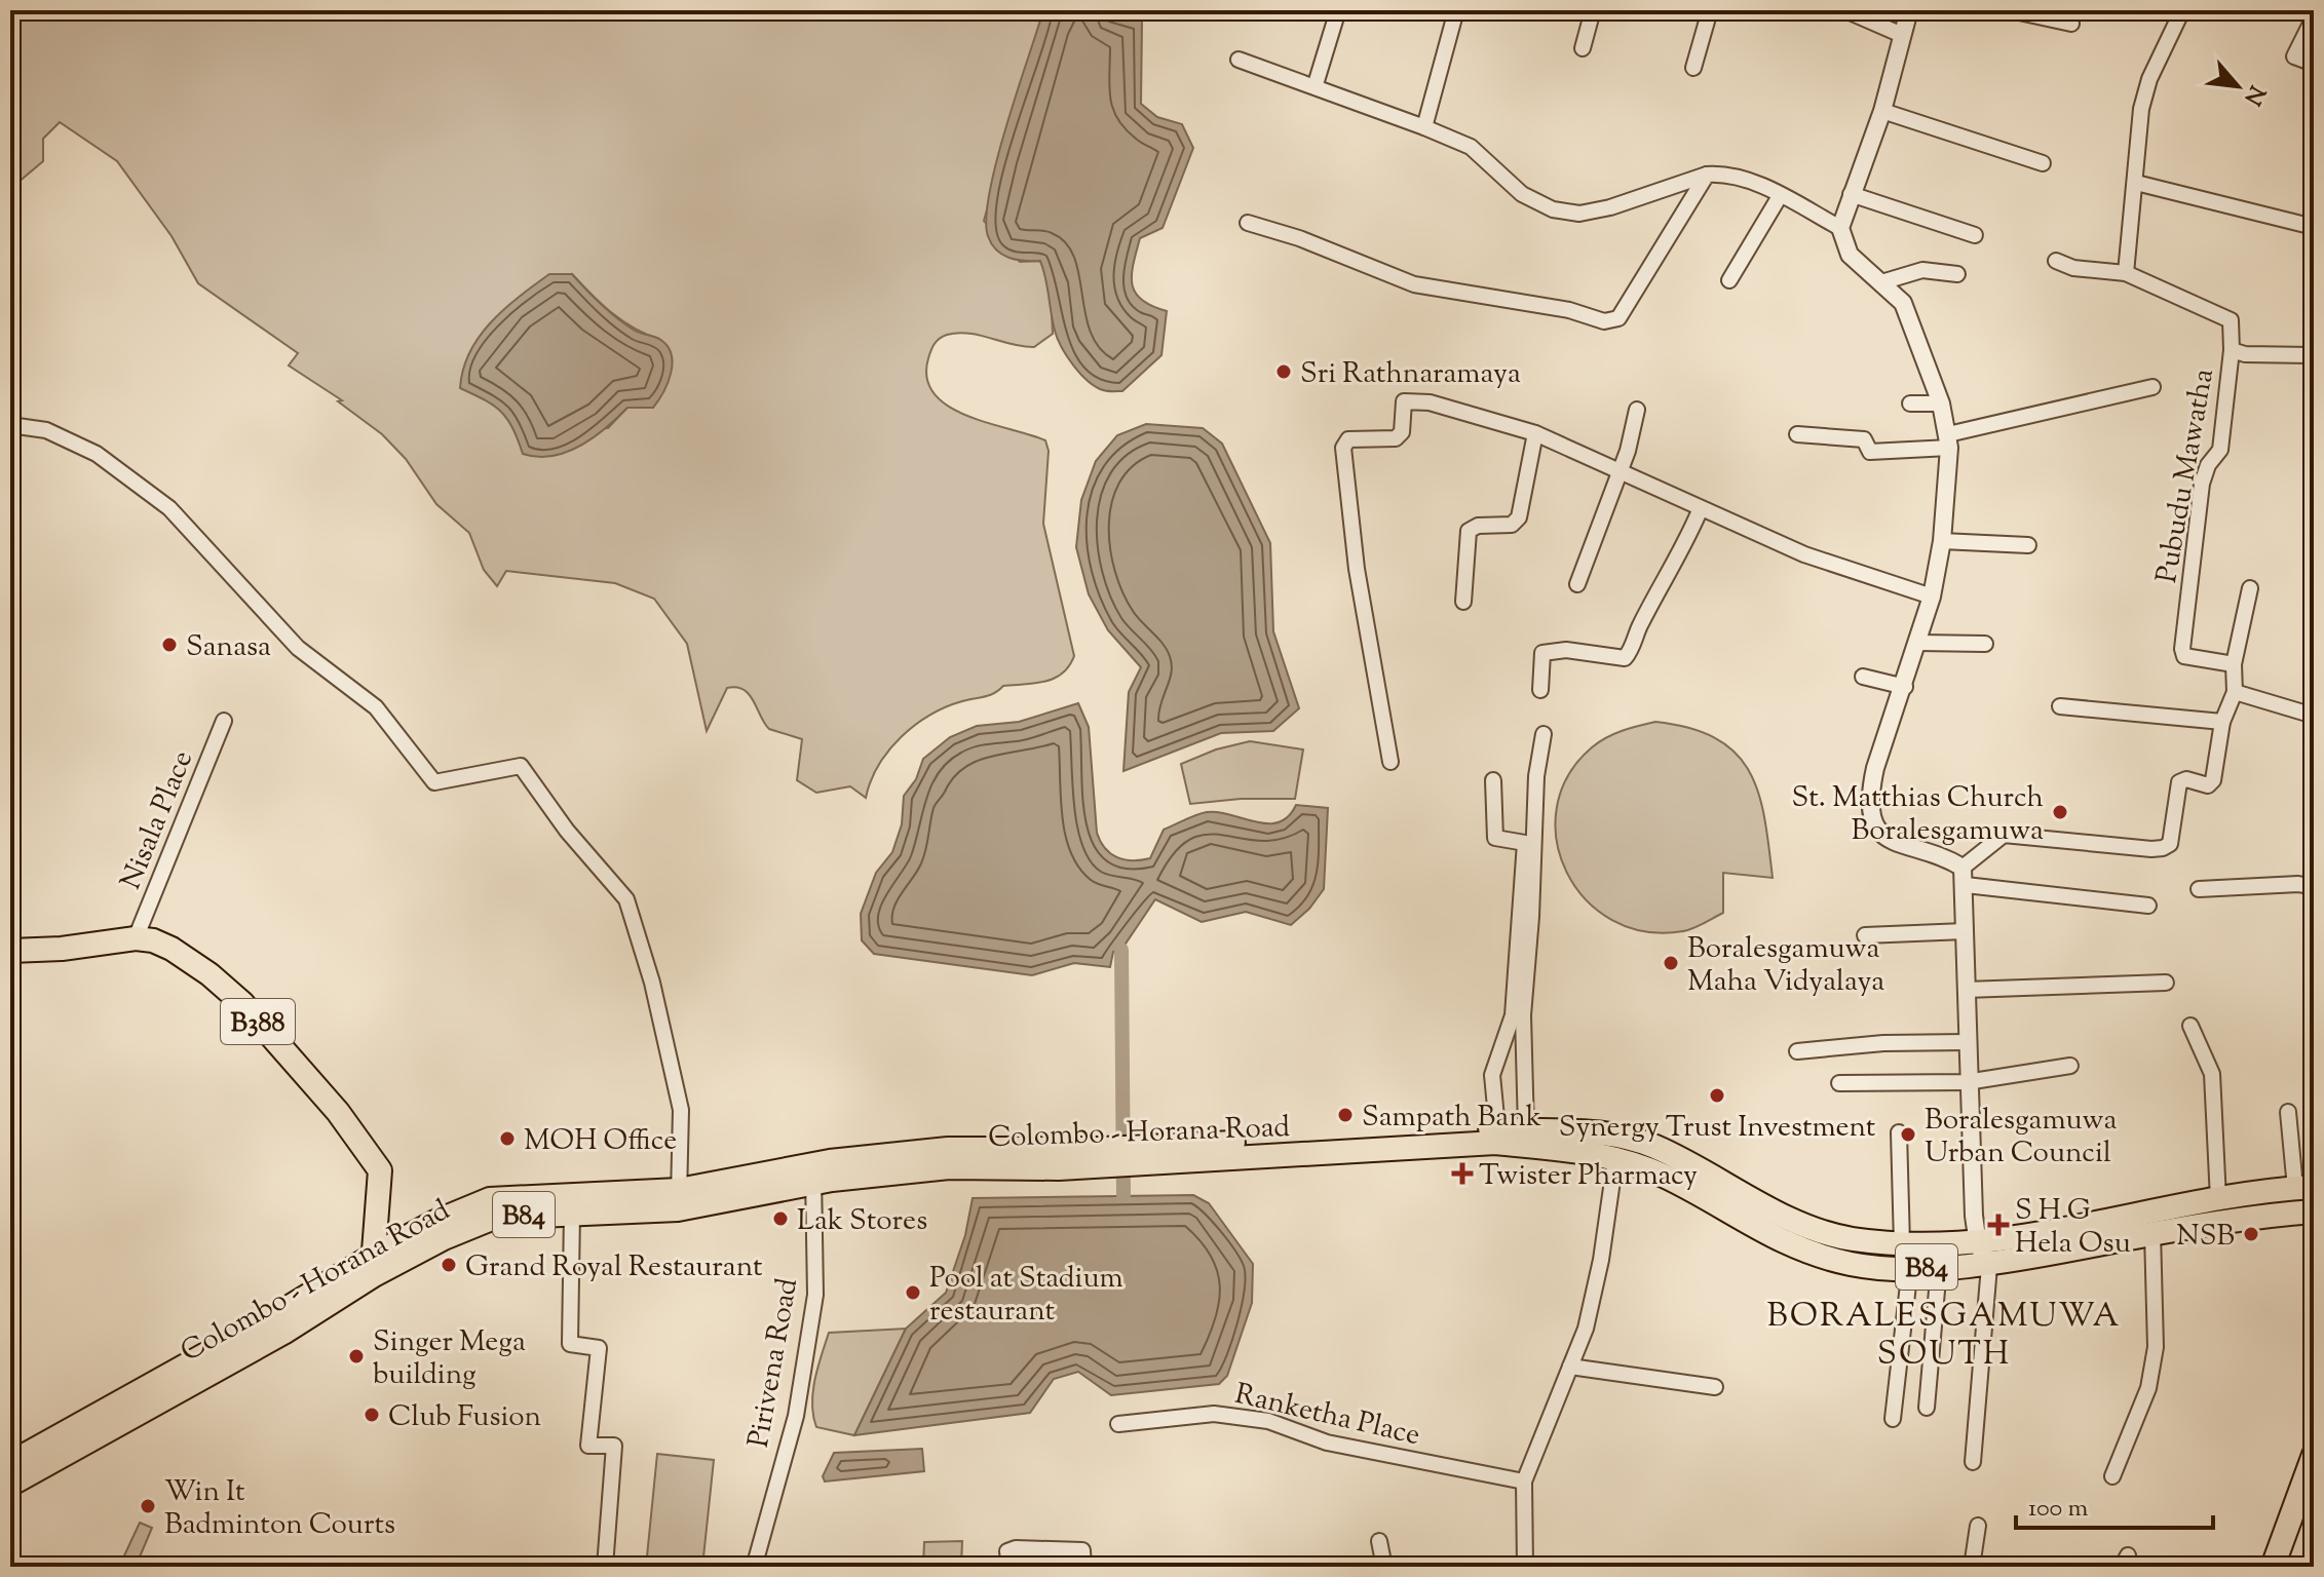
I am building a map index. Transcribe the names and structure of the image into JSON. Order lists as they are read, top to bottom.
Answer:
{
  "streets": {
    "main road": ["B388", "Colombo - Horana Road", "B84"],
    "street": [
      "Pubudu Mawatha",
      "Nisala Place",
      "Pirivena Road",
      "Ranketha Place"
    ]
  },
  "crossings": [
    ["Nisala Place", "B388"],
    ["B388", "Colombo - Horana Road"],
    ["Colombo - Horana Road", "Pirivena Road"]
  ],
  "districts": ["BORALESGAMUWA SOUTH"],
  "places": {
    "other": [
      "Sri Rathnaramaya",
      "Sanasa",
      "St. Matthias Church Boralesgamuwa",
      "Boralesgamuwa Maha Vidyalaya",
      "Synergy Trust Investment",
      "Sampath Bank",
      "Boralesgamuwa Urban Council",
      "MOH Office",
      "Lak Stores",
      "NSB",
      "Grand Royal Restaurant",
      "Pool at Stadium restaurant",
      "Singer Mega building",
      "Club Fusion",
      "Win It Badminton Courts"
    ],
    "health": ["Twister Pharmacy", "S H G Hela Osu"]
  },
  "scale_bar": "100 m",
  "north": "bottom right"
}
